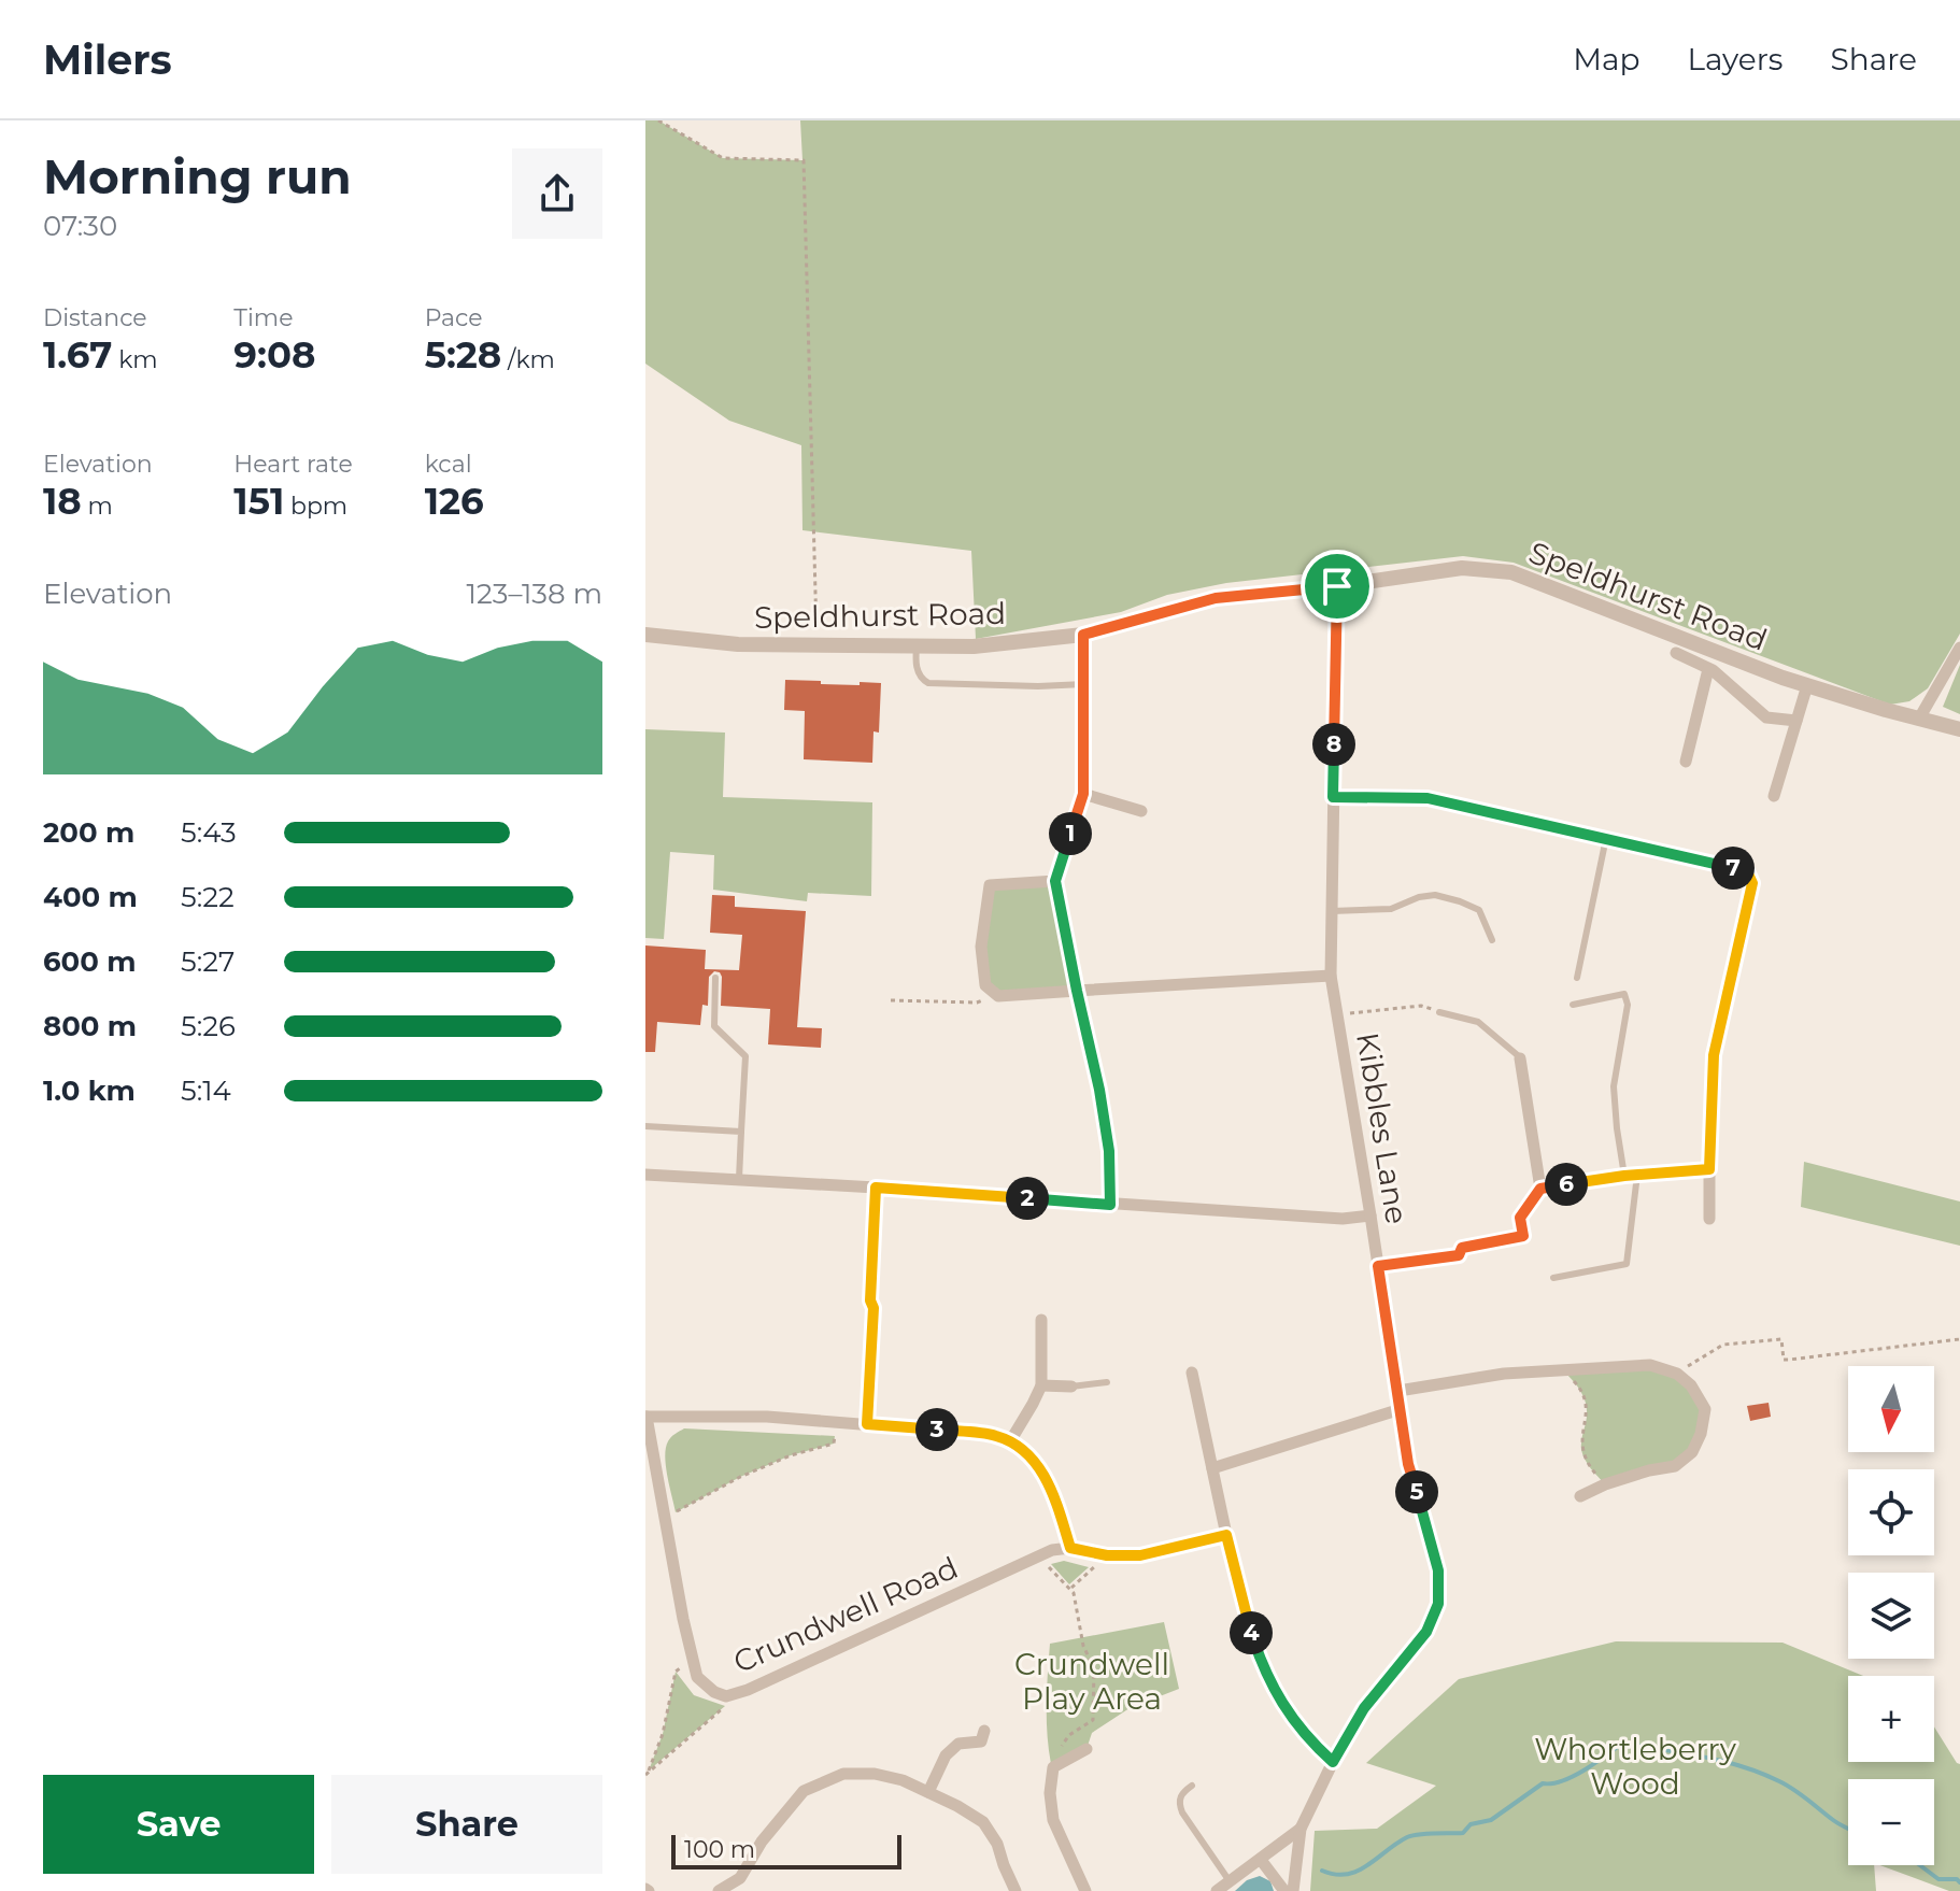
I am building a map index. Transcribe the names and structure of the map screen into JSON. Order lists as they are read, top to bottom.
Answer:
{
  "streets": {
    "street": ["Speldhurst Road", "Kibbles Lane", "Crundwell Road"]
  },
  "crossings": [
    ["Speldhurst Road", "Kibbles Lane"]
  ],
  "parks": ["Crundwell Play Area", "Whortleberry Wood"],
  "scale_bar": "100 m",
  "north": "bottom",
  "page": {
    "header": "Milers",
    "nav": ["Map", "Layers", "Share"],
    "heading": ["Morning run", "07:30"],
    "stats": [
      ["Distance", "1.67 km"],
      ["Time", "9:08"],
      ["Pace", "5:28 /km"],
      ["Elevation", "18 m"],
      ["Heart rate", "151 bpm"],
      ["kcal", "126"]
    ],
    "chart": ["Elevation", "123–138 m"],
    "pins": [
      "8",
      "1",
      "7",
      "6",
      "2",
      "3",
      "5",
      "4"
    ],
    "list": [
      {
        "name": "200 m",
        "note": "5:43"
      },
      {
        "name": "400 m",
        "note": "5:22"
      },
      {
        "name": "600 m",
        "note": "5:27"
      },
      {
        "name": "800 m",
        "note": "5:26"
      },
      {
        "name": "1.0 km",
        "note": "5:14"
      }
    ],
    "map_buttons": ["+", "−"],
    "buttons": ["Save", "Share"],
    "scale": "100 m"
  }
}
